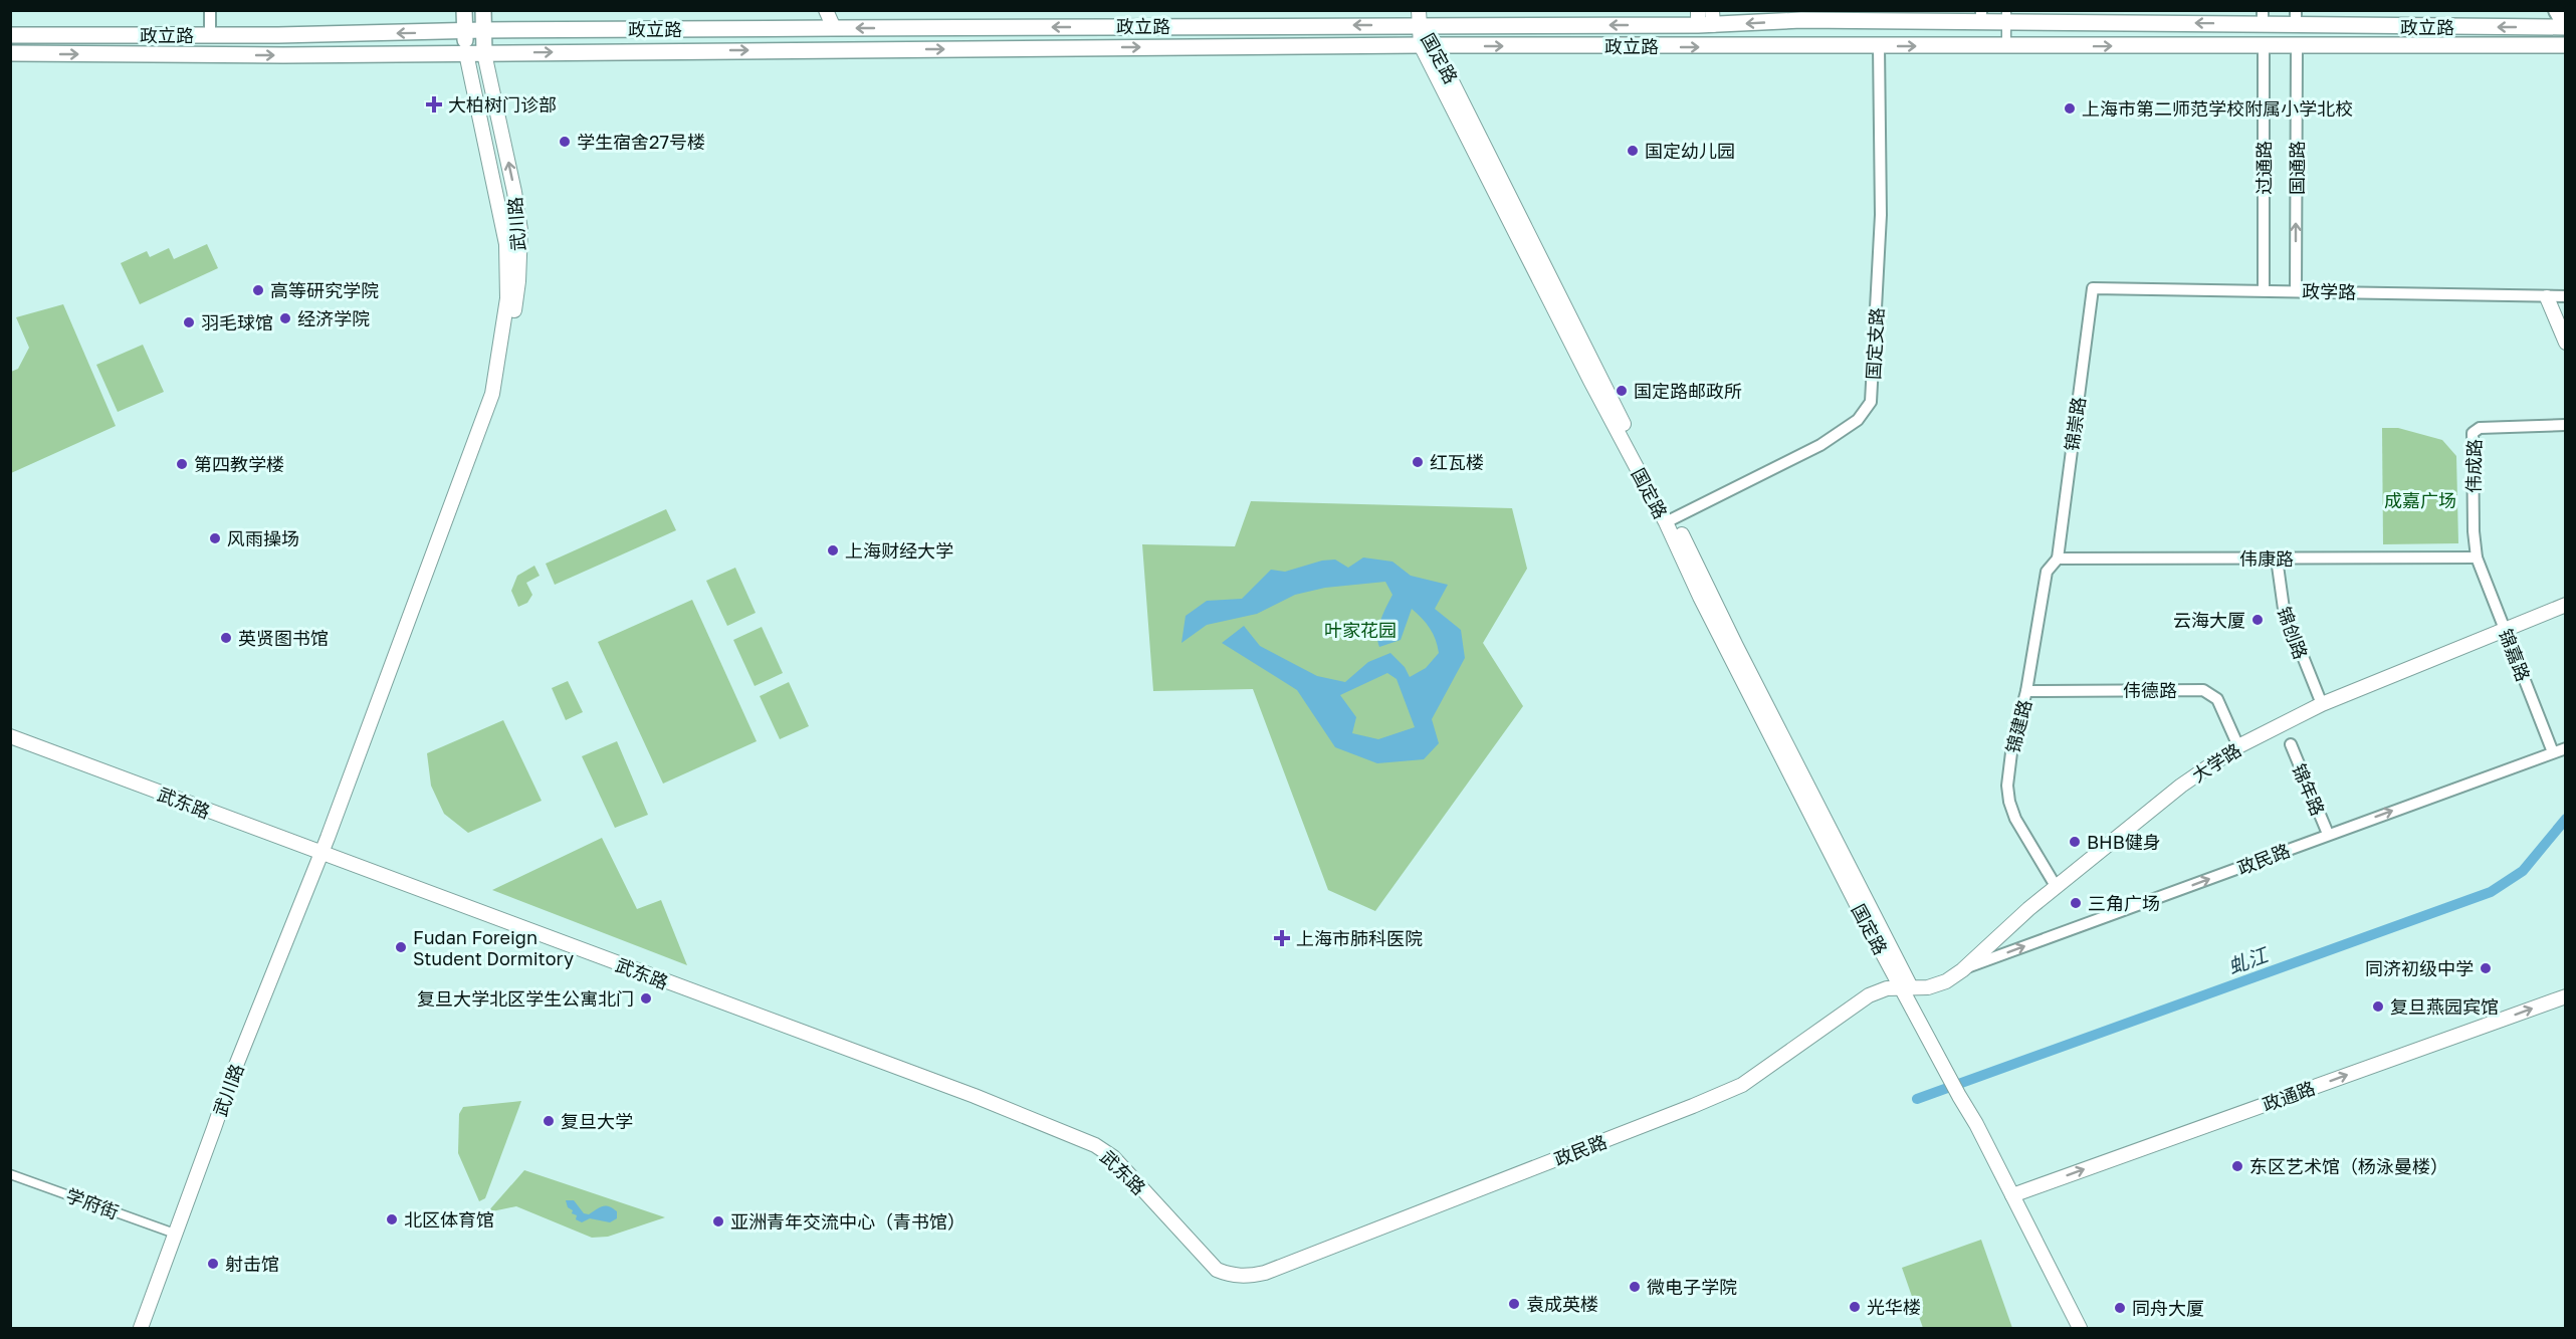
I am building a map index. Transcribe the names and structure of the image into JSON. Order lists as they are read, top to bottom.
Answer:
{
  "streets": {
    "main road": ["政立路"],
    "street": [
      "国定路",
      "过通路",
      "国通路",
      "武川路",
      "政学路",
      "国定支路",
      "锦崇路",
      "伟成路",
      "伟康路",
      "锦创路",
      "锦嘉路",
      "伟德路",
      "锦建路",
      "大学路",
      "锦年路",
      "武东路",
      "政民路",
      "政通路",
      "学府街"
    ]
  },
  "crossings": [
    ["政立路", "国定路"],
    ["政立路", "过通路"],
    ["政立路", "国通路"],
    ["政立路", "武川路"],
    ["政立路", "国定支路"],
    ["国定路", "国定支路"],
    ["国定路", "大学路"],
    ["国定路", "政民路"],
    ["国定路", "政通路"],
    ["过通路", "政学路"],
    ["国通路", "政学路"],
    ["武川路", "武东路"],
    ["武川路", "学府街"],
    ["政学路", "锦崇路"],
    ["锦崇路", "伟康路"],
    ["锦崇路", "锦建路"],
    ["伟成路", "伟康路"],
    ["伟成路", "锦嘉路"],
    ["伟康路", "锦创路"],
    ["伟康路", "锦嘉路"],
    ["伟康路", "锦建路"],
    ["锦创路", "大学路"],
    ["锦嘉路", "大学路"],
    ["锦嘉路", "政民路"],
    ["伟德路", "锦建路"],
    ["伟德路", "大学路"],
    ["锦建路", "大学路"],
    ["大学路", "政民路"],
    ["锦年路", "政民路"],
    ["武东路", "政民路"]
  ],
  "one_way": ["国通路", "政民路", "政通路"],
  "water": ["虬江"],
  "parks": ["成嘉广场", "叶家花园"],
  "places": {
    "health": ["大柏树门诊部", "上海市肺科医院"],
    "other": [
      "上海市第二师范学校附属小学北校",
      "学生宿舍27号楼",
      "国定幼儿园",
      "高等研究学院",
      "经济学院",
      "羽毛球馆",
      "国定路邮政所",
      "红瓦楼",
      "第四教学楼",
      "风雨操场",
      "上海财经大学",
      "云海大厦",
      "英贤图书馆",
      "BHB健身",
      "三角广场",
      "Fudan Foreign Student Dormitory",
      "同济初级中学",
      "复旦大学北区学生公寓北门",
      "复旦燕园宾馆",
      "复旦大学",
      "东区艺术馆（杨泳曼楼）",
      "北区体育馆",
      "亚洲青年交流中心（青书馆）",
      "射击馆",
      "微电子学院",
      "袁成英楼",
      "光华楼",
      "同舟大厦"
    ]
  }
}
